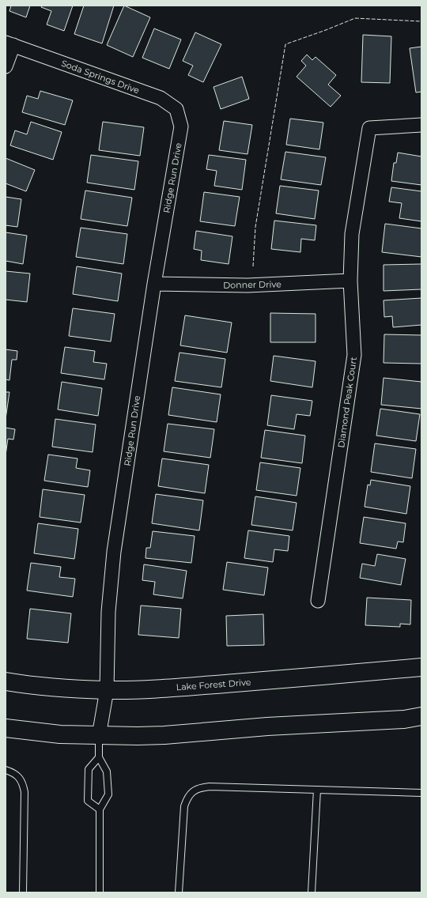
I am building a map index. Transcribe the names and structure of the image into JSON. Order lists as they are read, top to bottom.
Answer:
{
  "streets": {
    "main road": ["Lake Forest Drive"],
    "street": [
      "Soda Springs Drive",
      "Ridge Run Drive",
      "Donner Drive",
      "Diamond Peak Court"
    ]
  },
  "crossings": [
    ["Soda Springs Drive", "Ridge Run Drive"],
    ["Ridge Run Drive", "Donner Drive"],
    ["Ridge Run Drive", "Lake Forest Drive"],
    ["Donner Drive", "Diamond Peak Court"]
  ]
}
